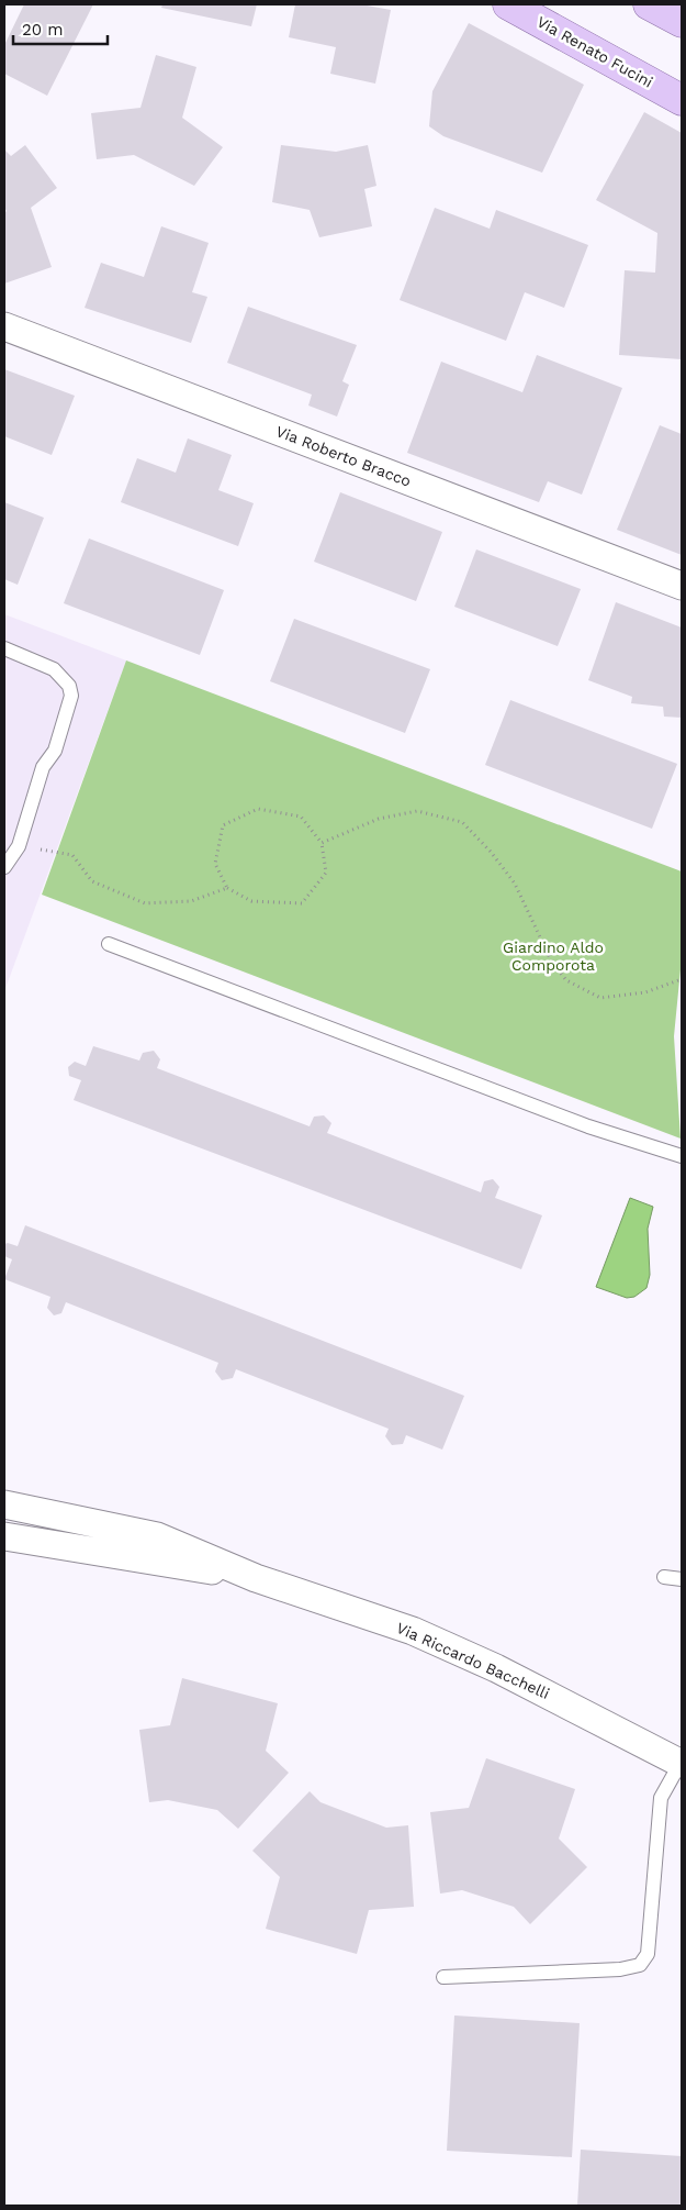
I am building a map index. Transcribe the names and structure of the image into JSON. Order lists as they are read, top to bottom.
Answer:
{
  "streets": {
    "main road": ["Via Renato Fucini"],
    "street": ["Via Roberto Bracco", "Via Riccardo Bacchelli"]
  },
  "parks": ["Giardino Aldo Comporota"],
  "scale_bar": "20 m"
}
